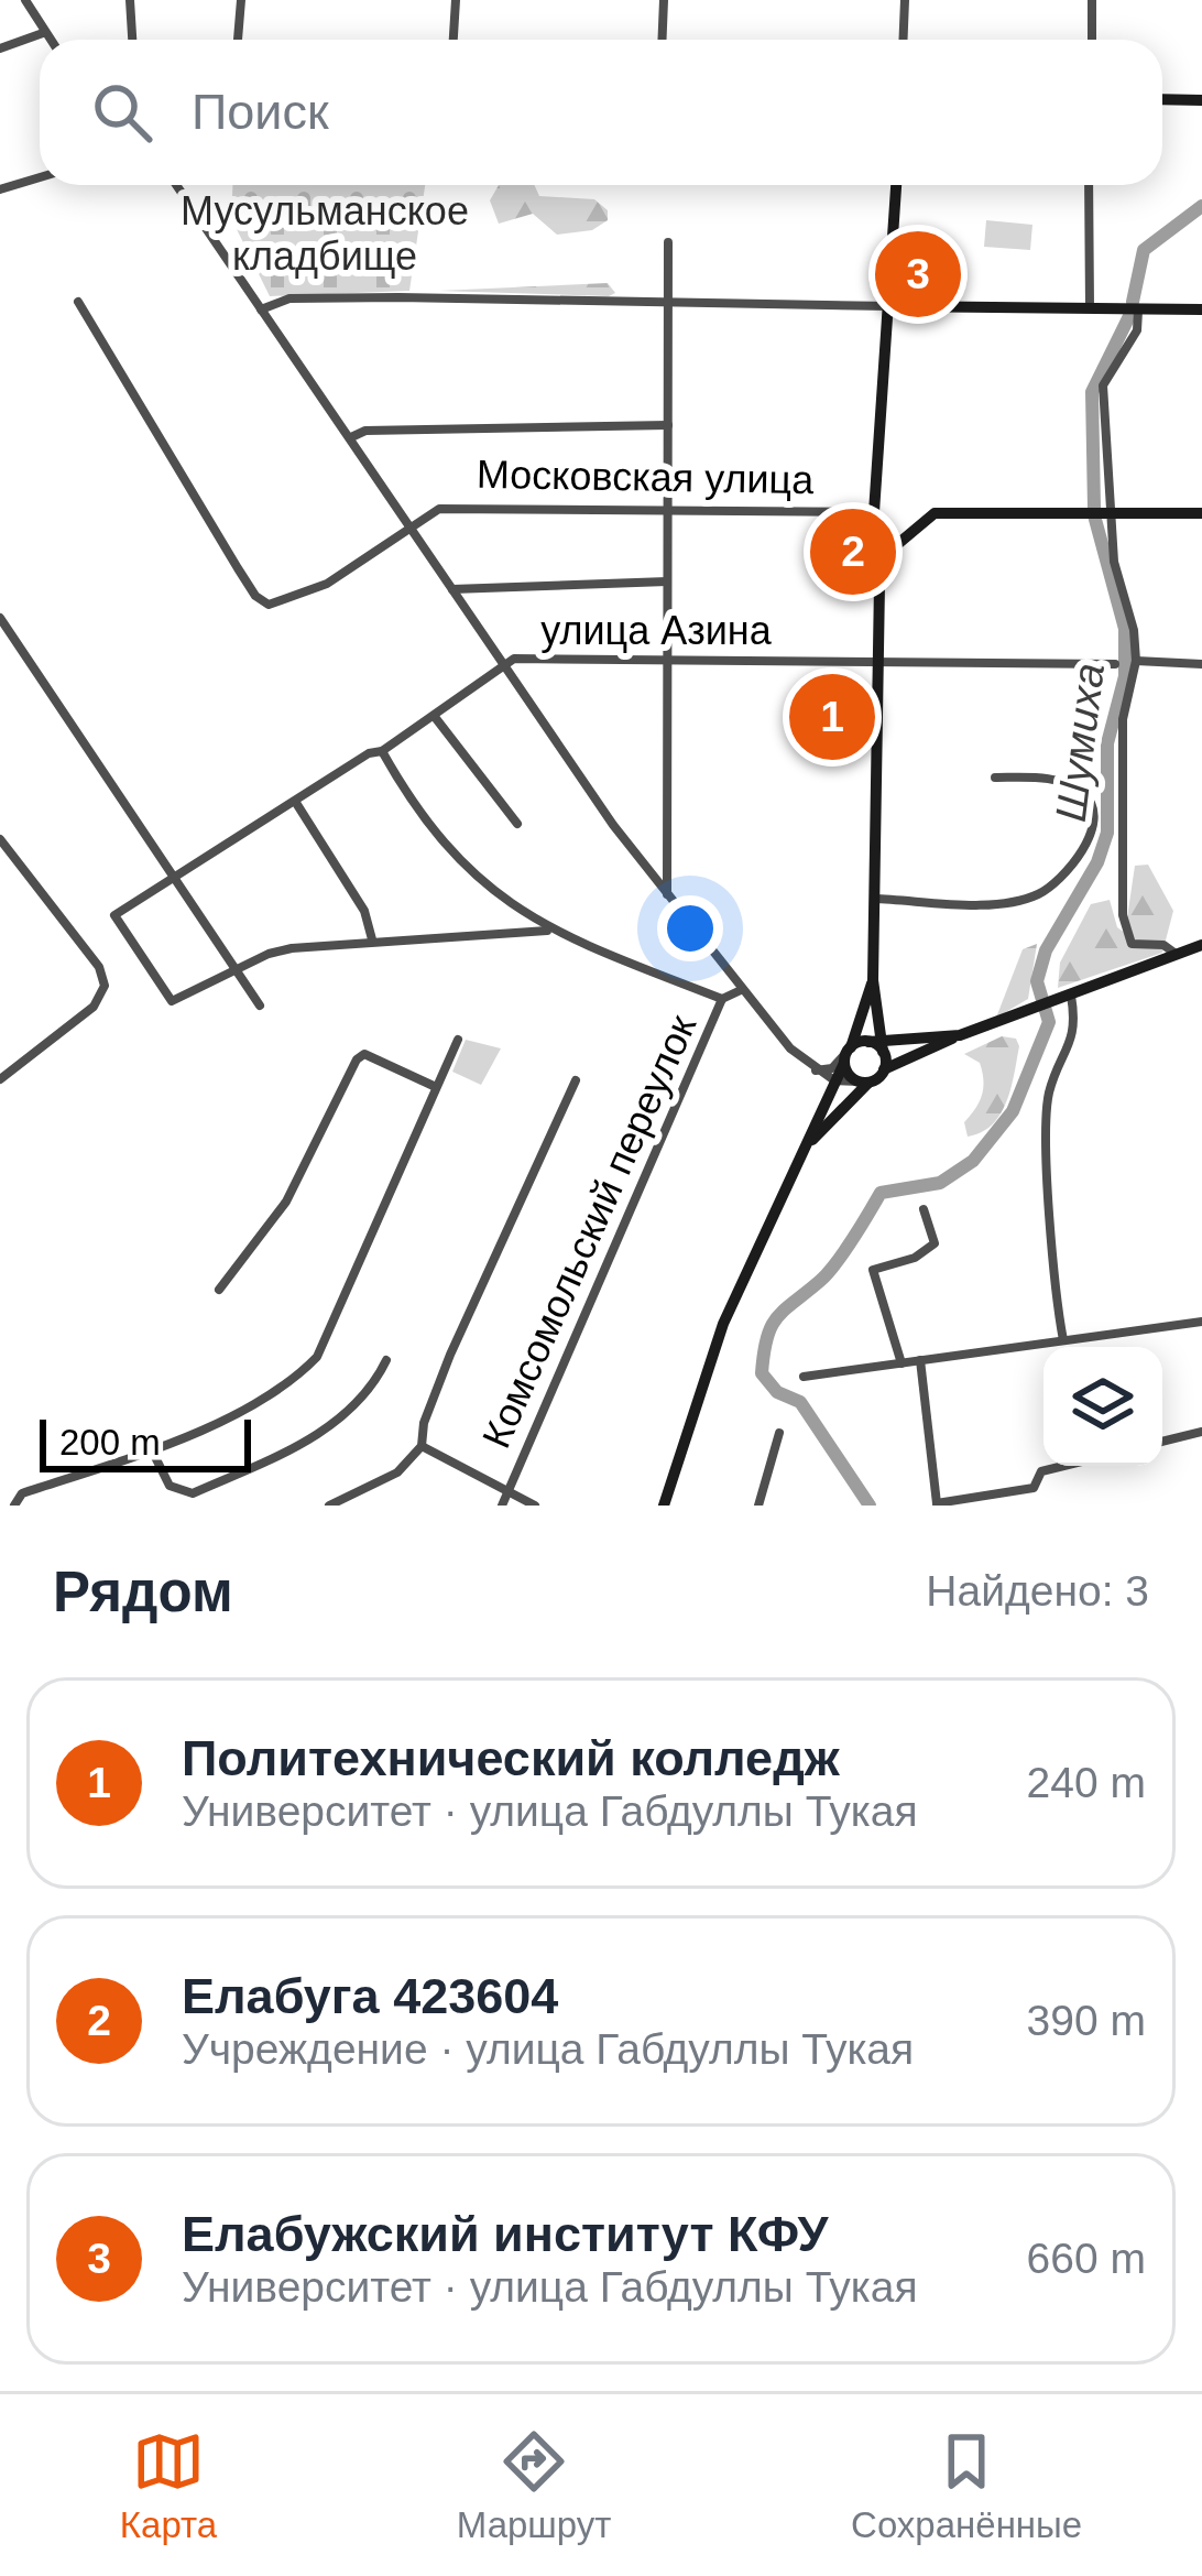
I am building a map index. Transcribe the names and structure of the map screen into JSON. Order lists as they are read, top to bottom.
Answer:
{
  "streets": {
    "street": ["Московская улица", "улица Азина", "Комсомольский переулок"]
  },
  "water": ["Шумиха"],
  "parks": ["Мусульманское кладбище"],
  "scale_bar": "200 m",
  "page": {
    "search": "Поиск",
    "pins": ["3", "2", "1"],
    "scale": "200 m",
    "heading": ["Рядом", "Найдено: 3"],
    "list": [
      {
        "mark": "1",
        "name": "Политехнический колледж",
        "note": "Университет · улица Габдуллы Тукая",
        "value": "240 m"
      },
      {
        "mark": "2",
        "name": "Елабуга 423604",
        "note": "Учреждение · улица Габдуллы Тукая",
        "value": "390 m"
      },
      {
        "mark": "3",
        "name": "Елабужский институт КФУ",
        "note": "Университет · улица Габдуллы Тукая",
        "value": "660 m"
      }
    ],
    "nav": ["Карта", "Маршрут", "Сохранённые"]
  }
}
